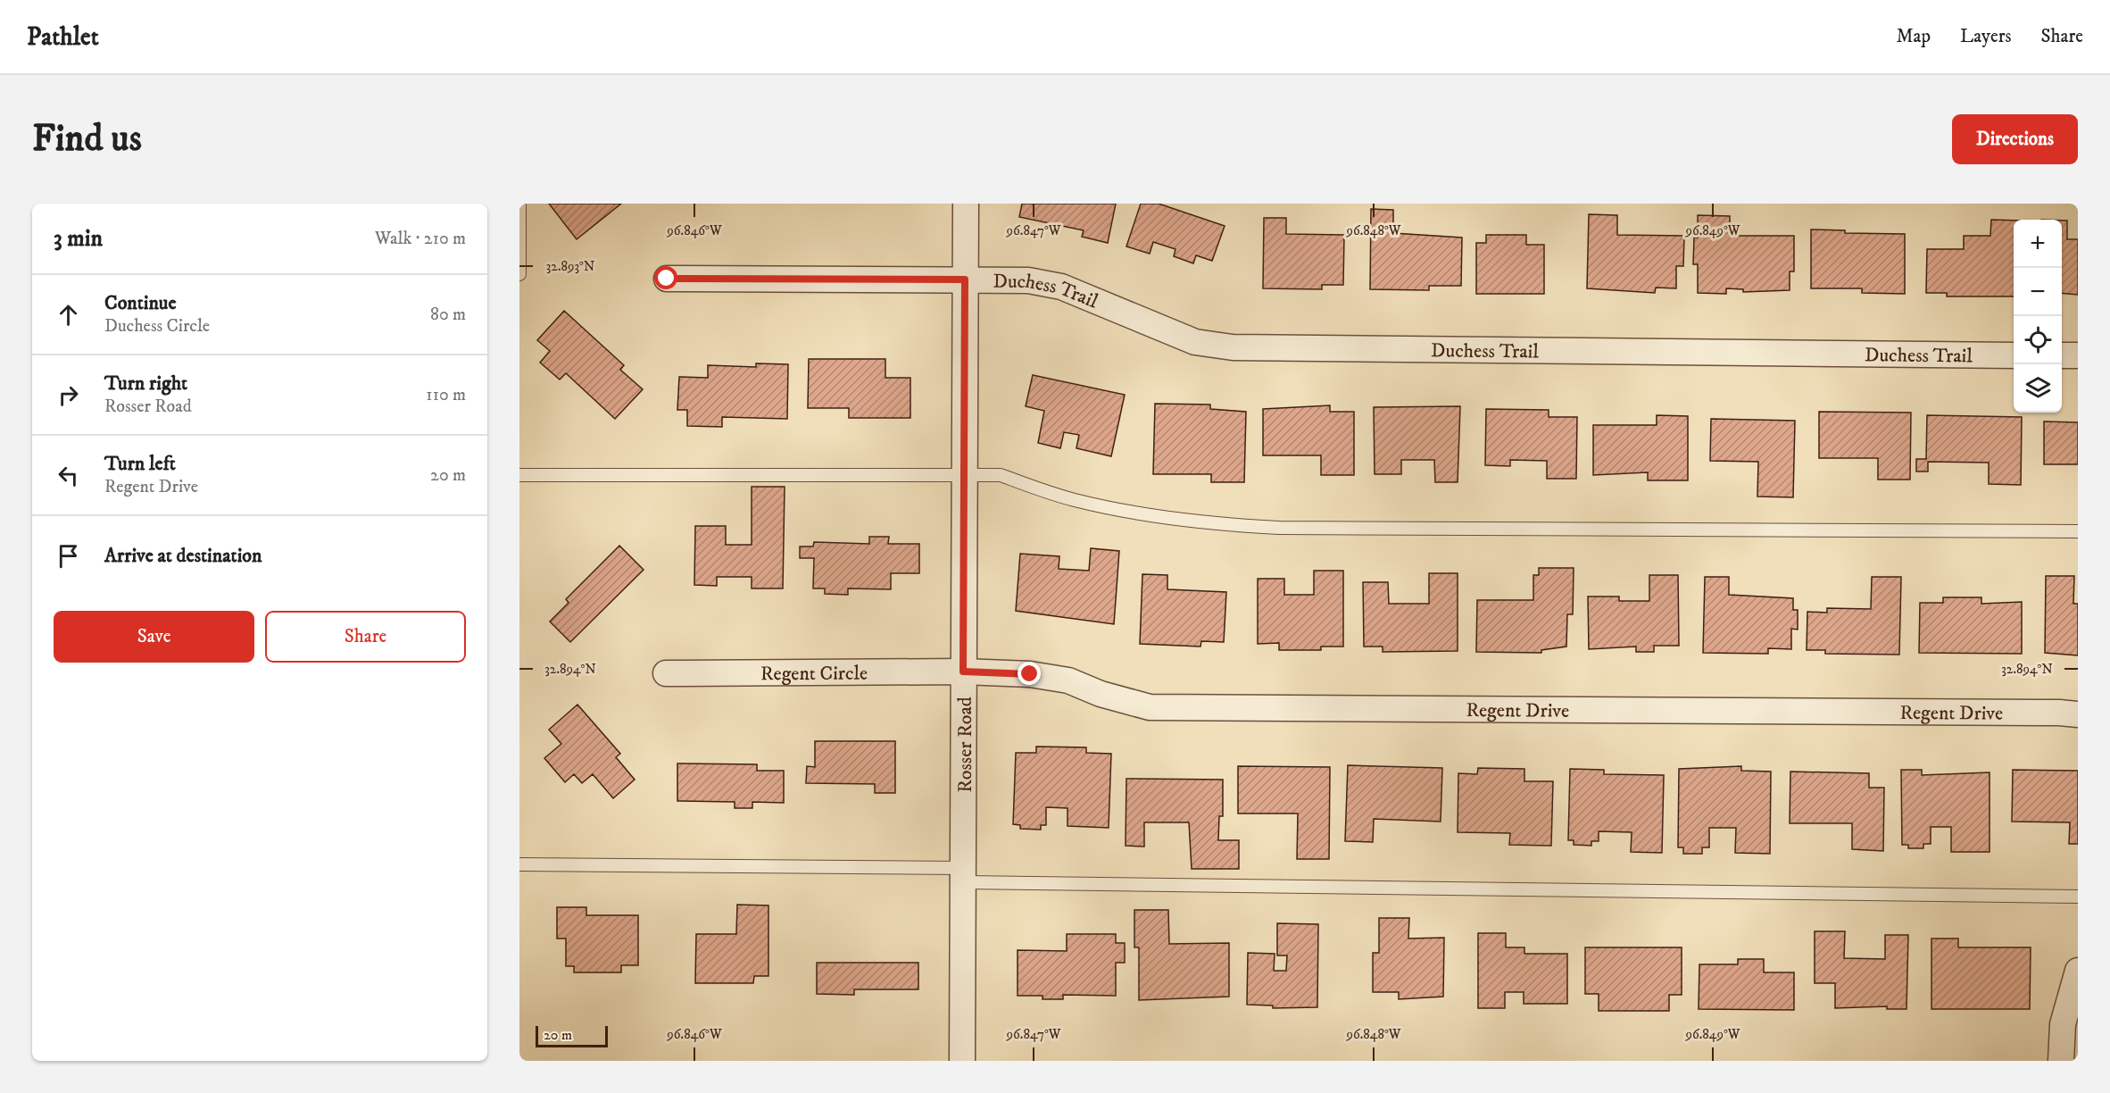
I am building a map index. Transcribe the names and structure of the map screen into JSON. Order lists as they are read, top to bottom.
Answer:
{
  "streets": {
    "street": [
      "Duchess Trail",
      "Regent Circle",
      "Regent Drive",
      "Rosser Road"
    ]
  },
  "crossings": [
    ["Duchess Trail", "Rosser Road"],
    ["Regent Circle", "Regent Drive"],
    ["Regent Circle", "Rosser Road"],
    ["Regent Drive", "Rosser Road"]
  ],
  "scale_bar": "20 m",
  "page": {
    "header": "Pathlet",
    "nav": ["Map", "Layers", "Share"],
    "buttons": [
      "Directions",
      ["Save", "Share"]
    ],
    "title": "Find us",
    "heading": ["3 min", "Walk · 210 m"],
    "map_buttons": ["+", "−"],
    "list": [
      ["Continue", "Duchess Circle", "80 m"],
      ["Turn right", "Rosser Road", "110 m"],
      ["Turn left", "Regent Drive", "20 m"],
      "Arrive at destination"
    ],
    "scale": "20 m"
  },
  "coordinates": [
    "96.846°W",
    "96.847°W",
    "96.848°W",
    "96.849°W",
    "32.893°N",
    "32.894°N"
  ]
}
